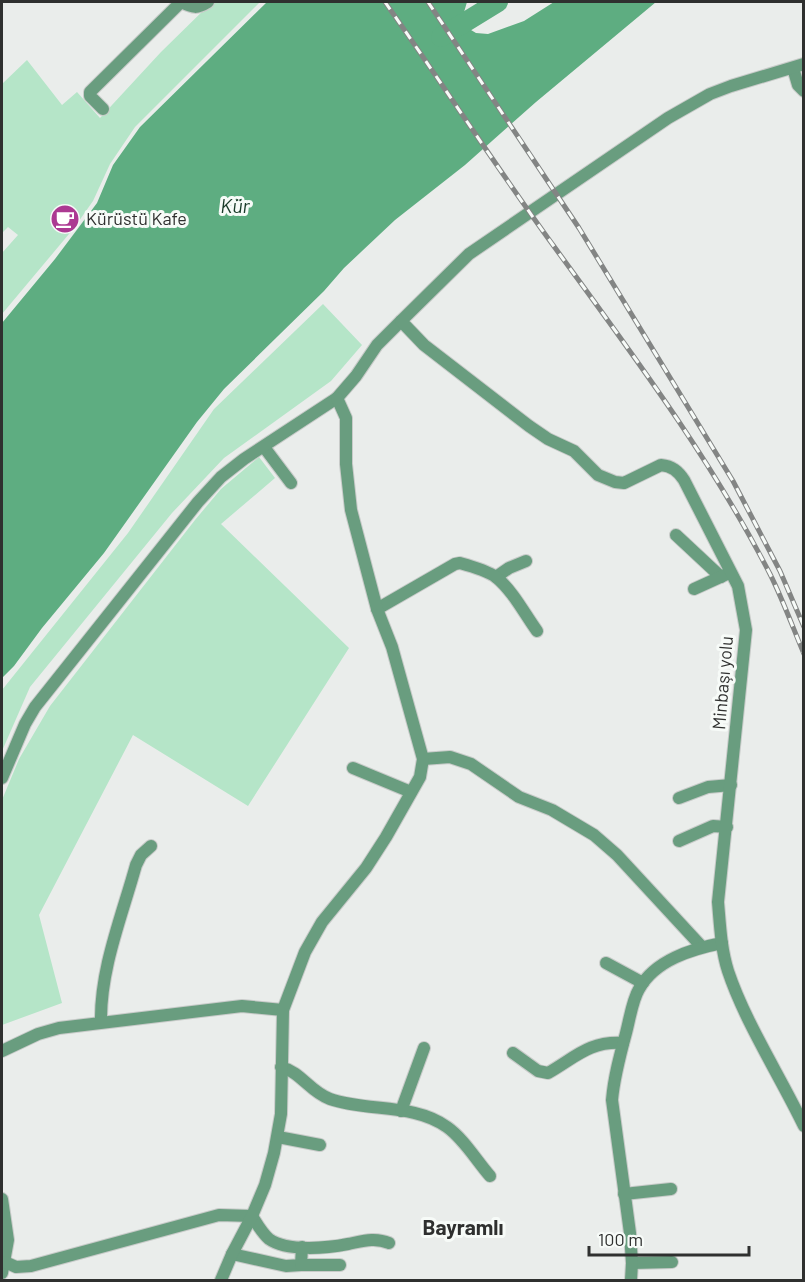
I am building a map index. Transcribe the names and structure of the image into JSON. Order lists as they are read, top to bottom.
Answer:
{
  "streets": {
    "street": ["Minbaşı yolu"]
  },
  "districts": ["Bayramlı"],
  "water": ["Kür"],
  "places": {
    "cafe": ["Kürüstü Kafe"]
  },
  "scale_bar": "100 m"
}
